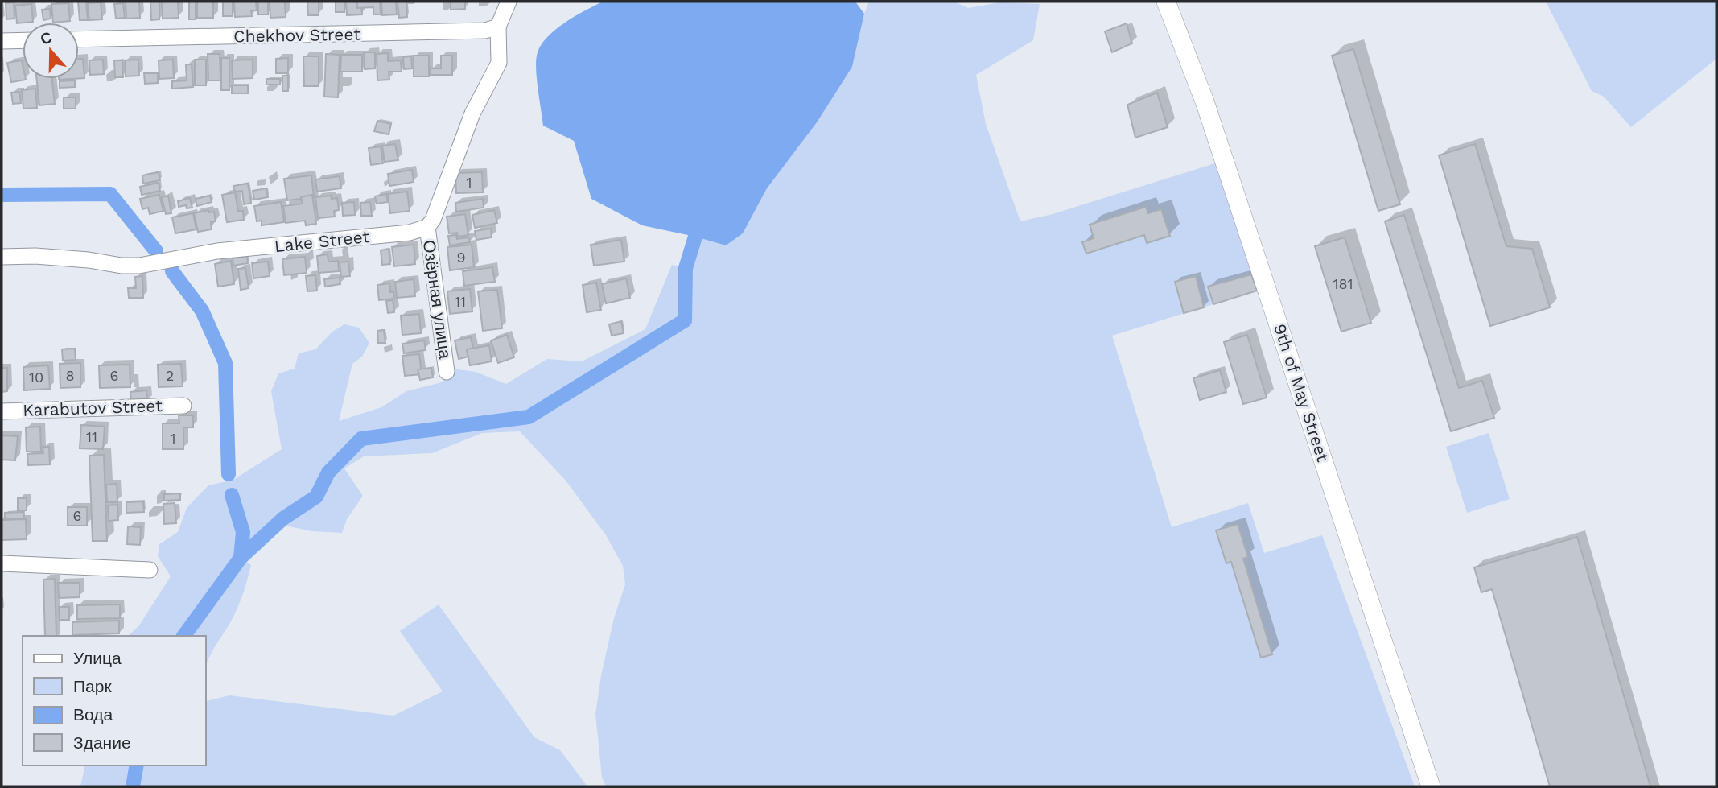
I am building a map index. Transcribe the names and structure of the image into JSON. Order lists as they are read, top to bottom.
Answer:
{
  "streets": {
    "street": [
      "Chekhov Street",
      "Lake Street",
      "Озёрная улица",
      "9th of May Street",
      "Karabutov Street"
    ]
  },
  "crossings": [
    ["Lake Street", "Озёрная улица"]
  ],
  "house_numbers": [
    "1",
    "9",
    "181",
    "11",
    "8",
    "6",
    "2",
    "10",
    "11",
    "1",
    "6"
  ],
  "legend": [
    "Улица",
    "Парк",
    "Вода",
    "Здание"
  ],
  "north": "top"
}
